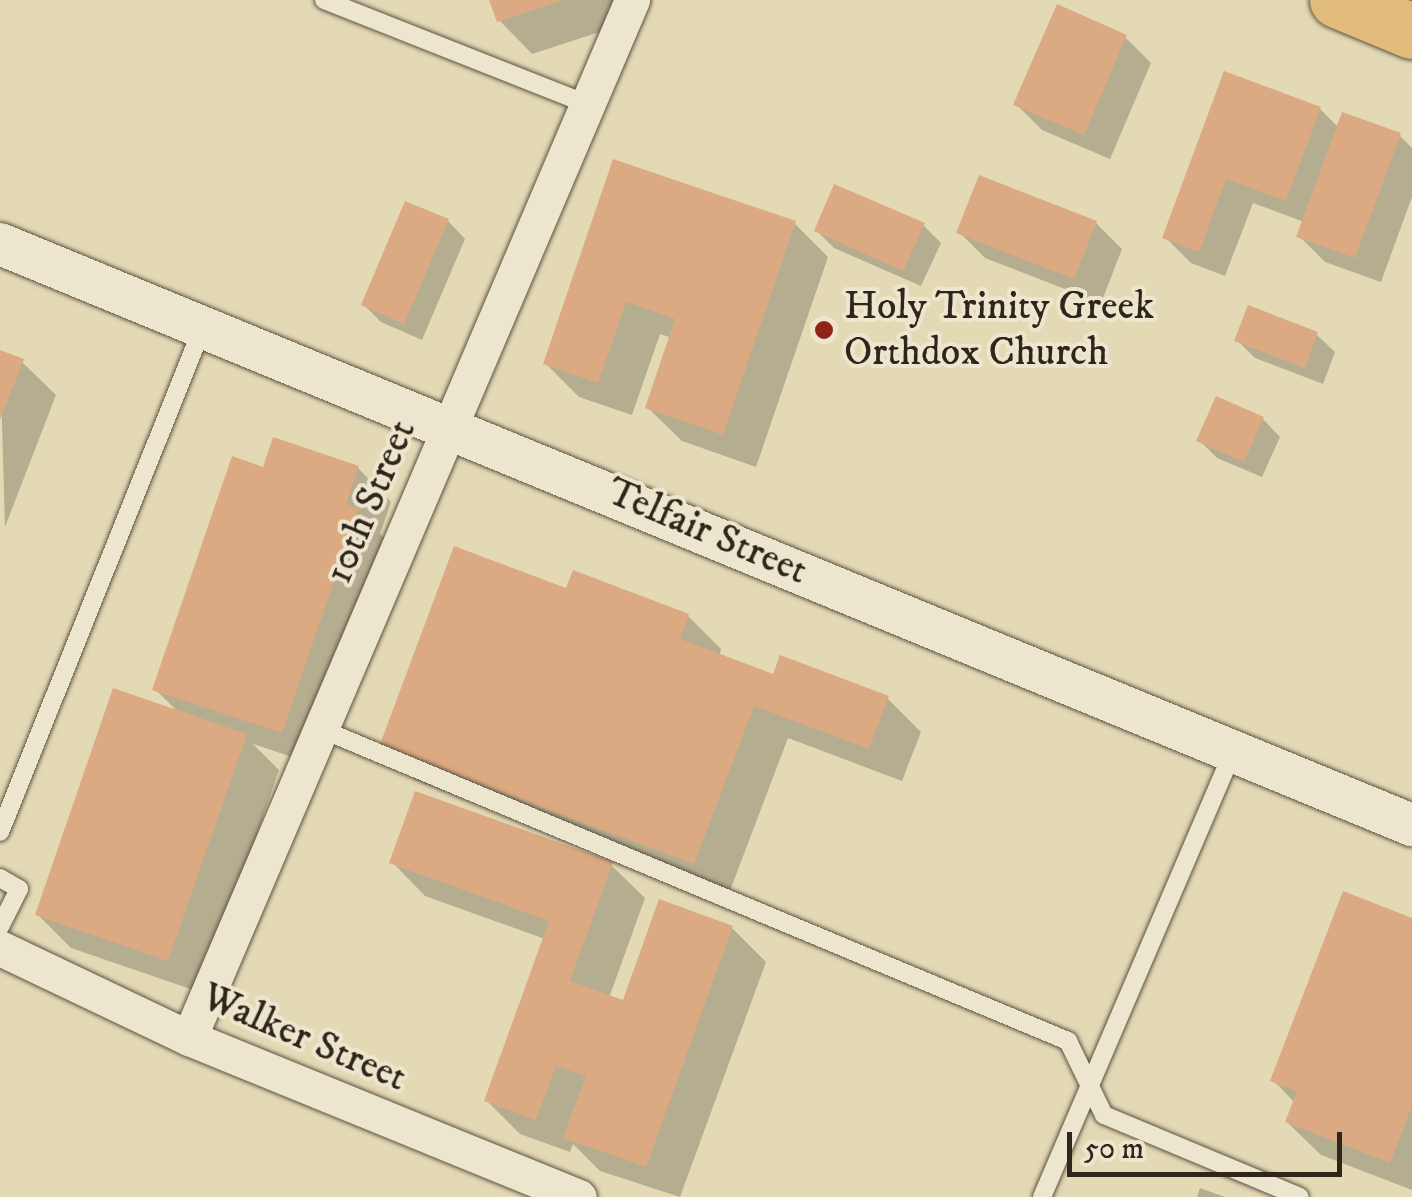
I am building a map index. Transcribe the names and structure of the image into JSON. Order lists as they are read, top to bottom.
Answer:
{
  "streets": {
    "street": ["10th Street", "Telfair Street", "Walker Street"]
  },
  "crossings": [
    ["10th Street", "Telfair Street"],
    ["10th Street", "Walker Street"]
  ],
  "places": ["Holy Trinity Greek Orthdox Church"],
  "scale_bar": "50 m"
}
